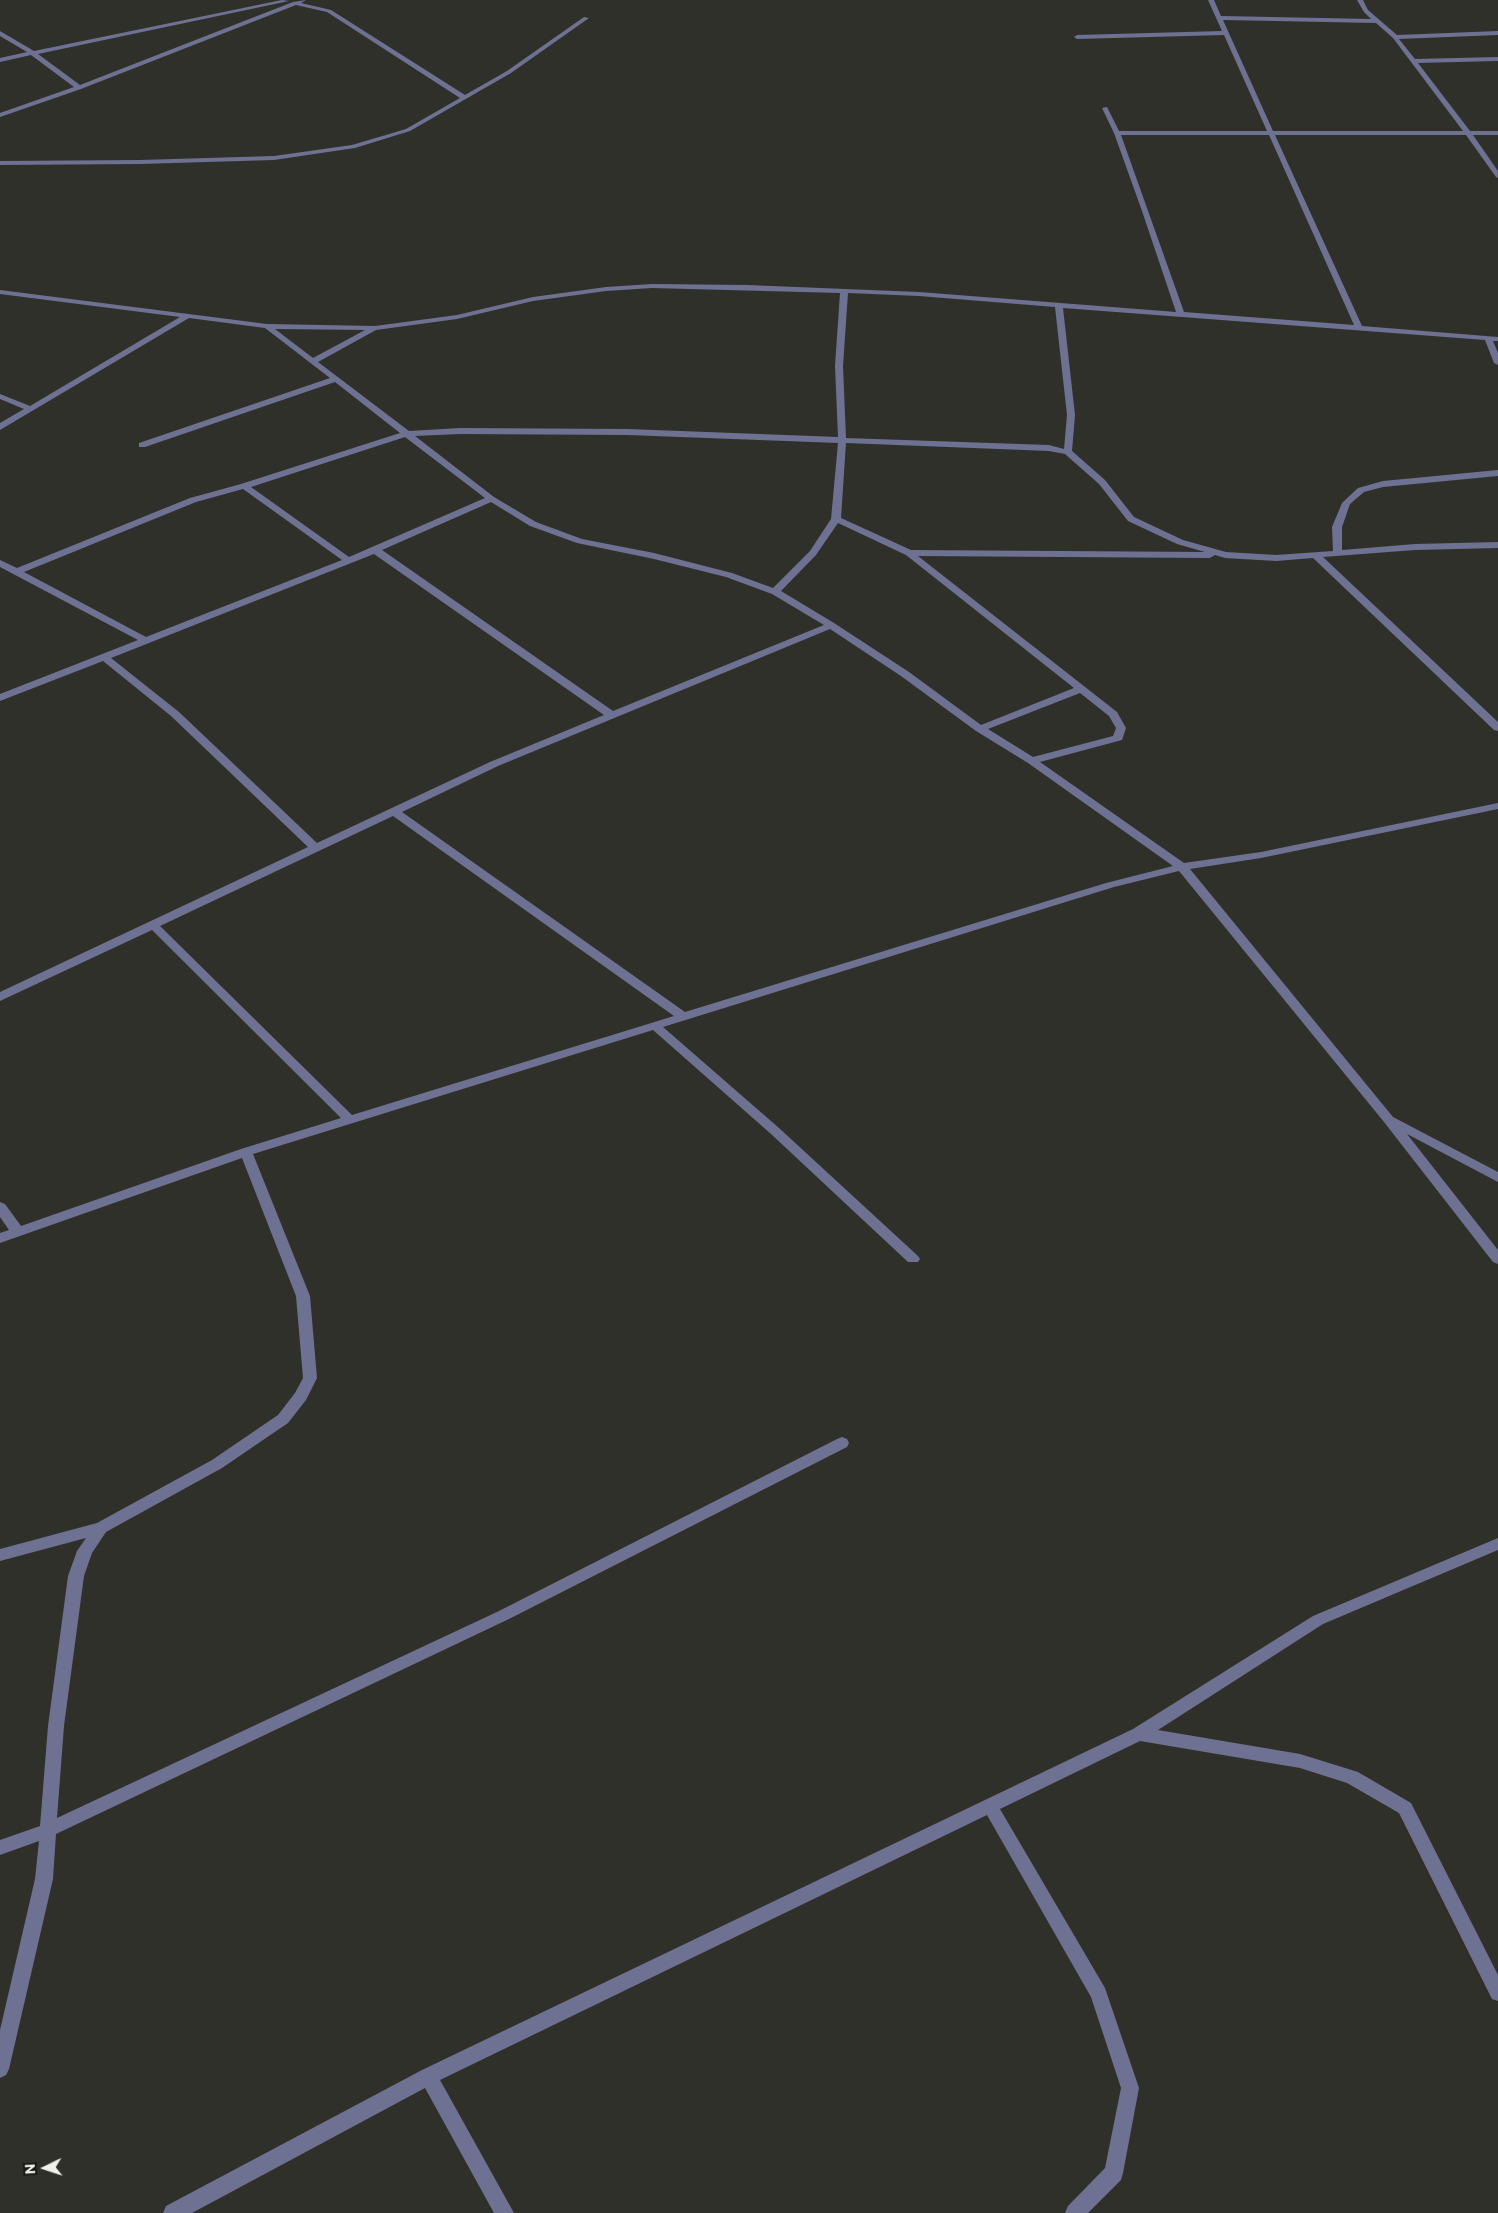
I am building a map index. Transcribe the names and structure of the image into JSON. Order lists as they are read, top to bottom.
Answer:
{
  "north": "left"
}
